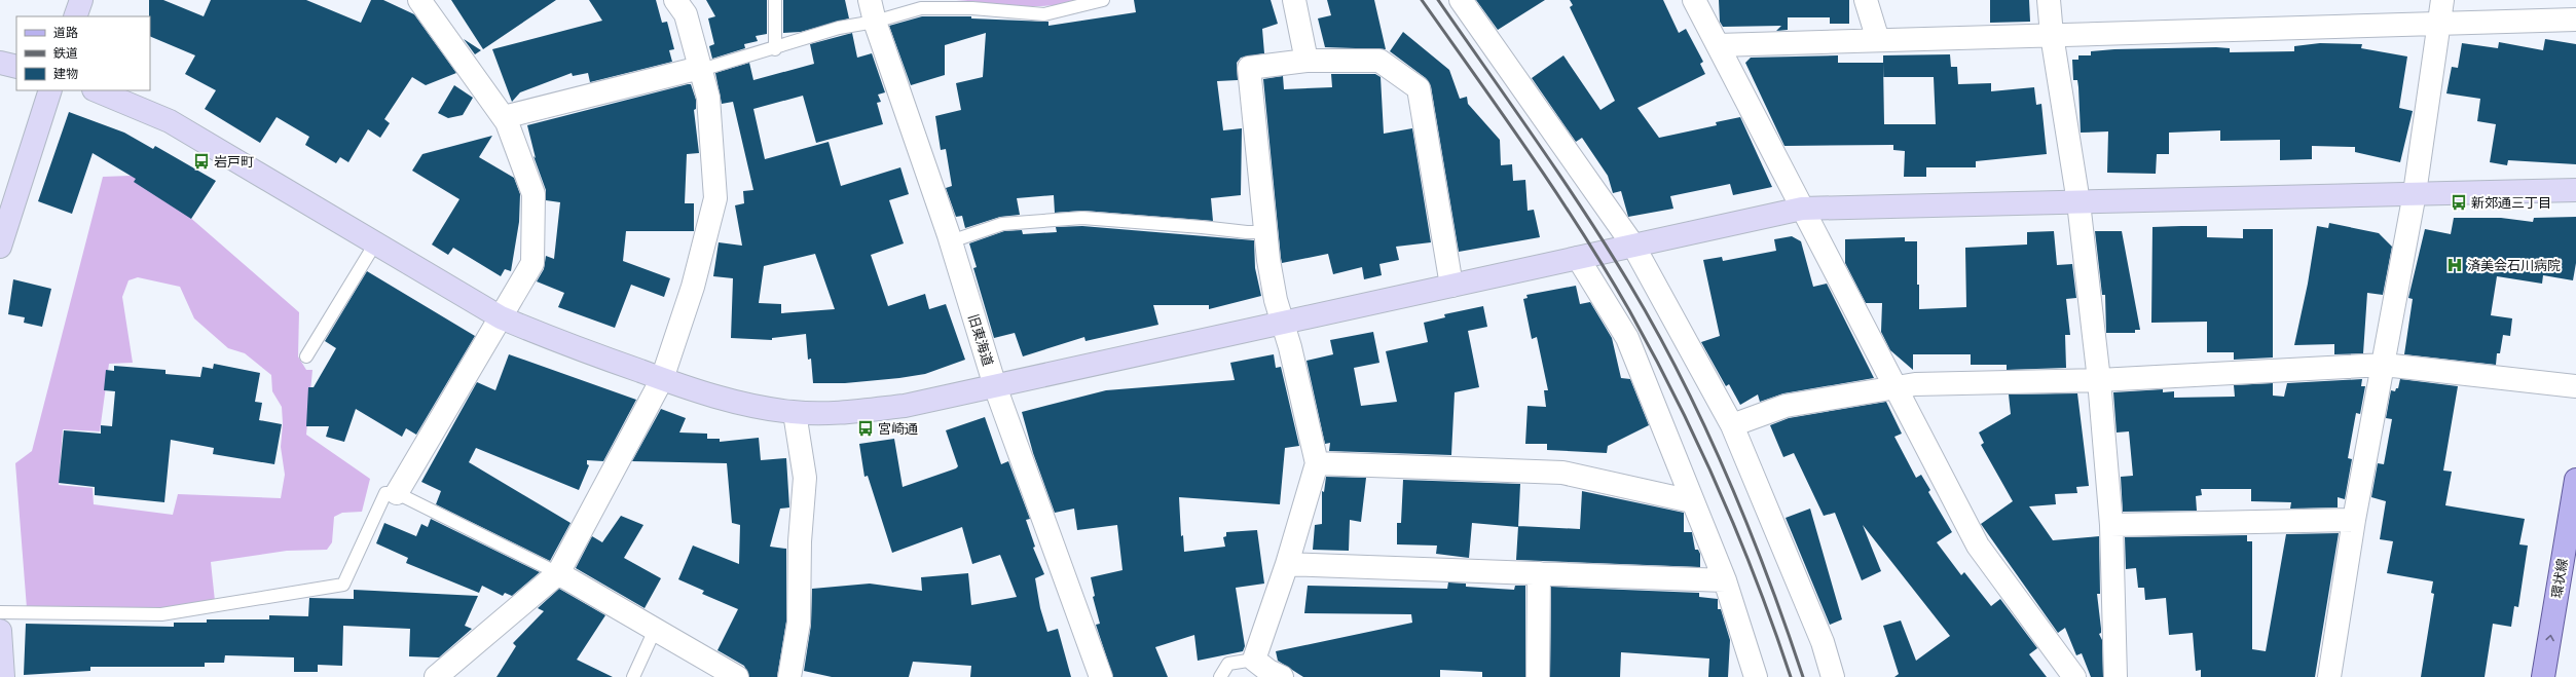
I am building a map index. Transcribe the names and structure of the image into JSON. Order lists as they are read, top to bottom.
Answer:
{
  "streets": {
    "main road": ["環状線"],
    "street": ["旧東海道"]
  },
  "one_way": ["環状線"],
  "places": {
    "bus stop": ["岩戸町", "新郊通三丁目", "宮崎通"],
    "hospital": ["済美会石川病院"]
  },
  "legend": ["道路", "鉄道", "建物"]
}
